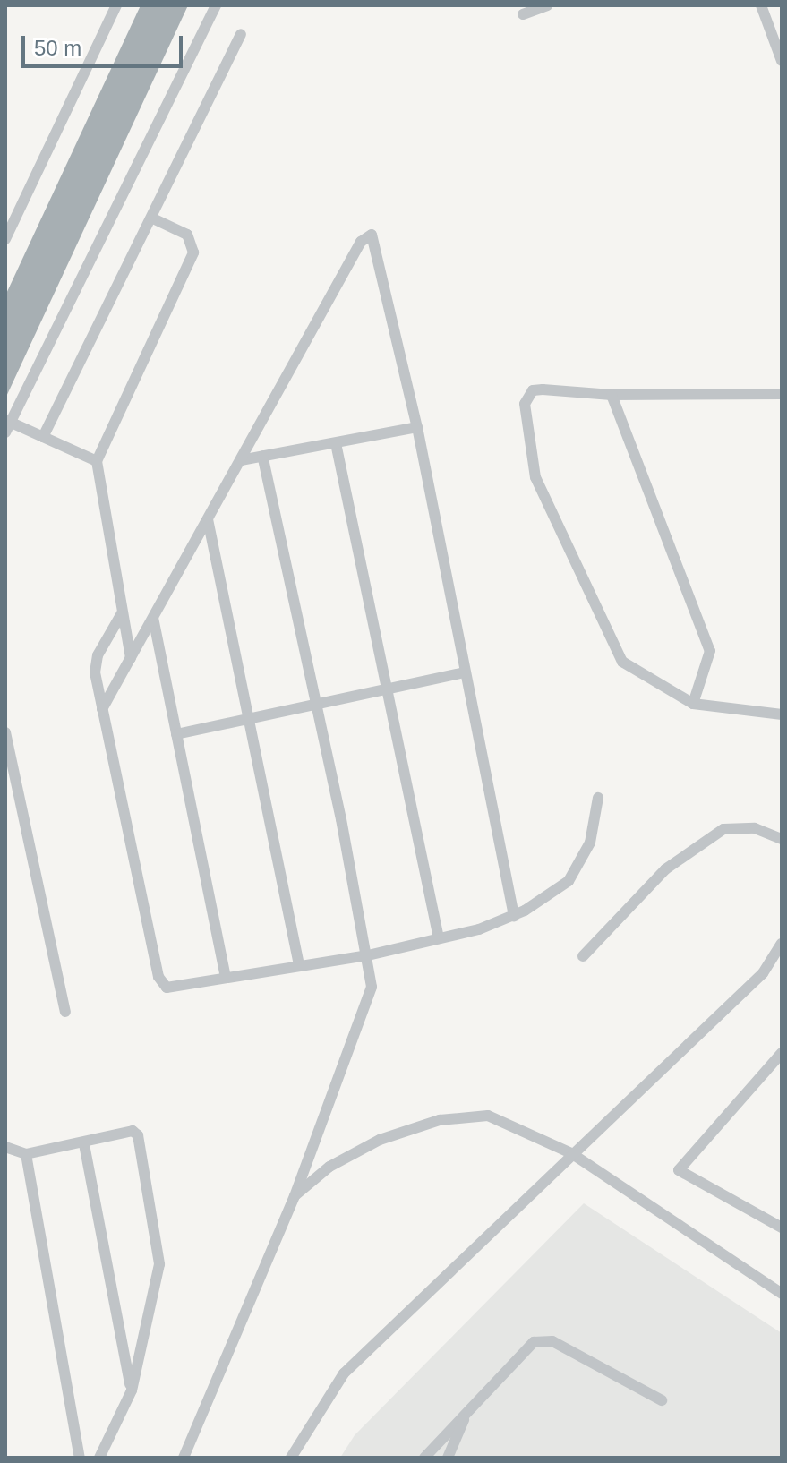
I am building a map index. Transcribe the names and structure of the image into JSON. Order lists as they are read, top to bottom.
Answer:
{
  "scale_bar": "50 m"
}
